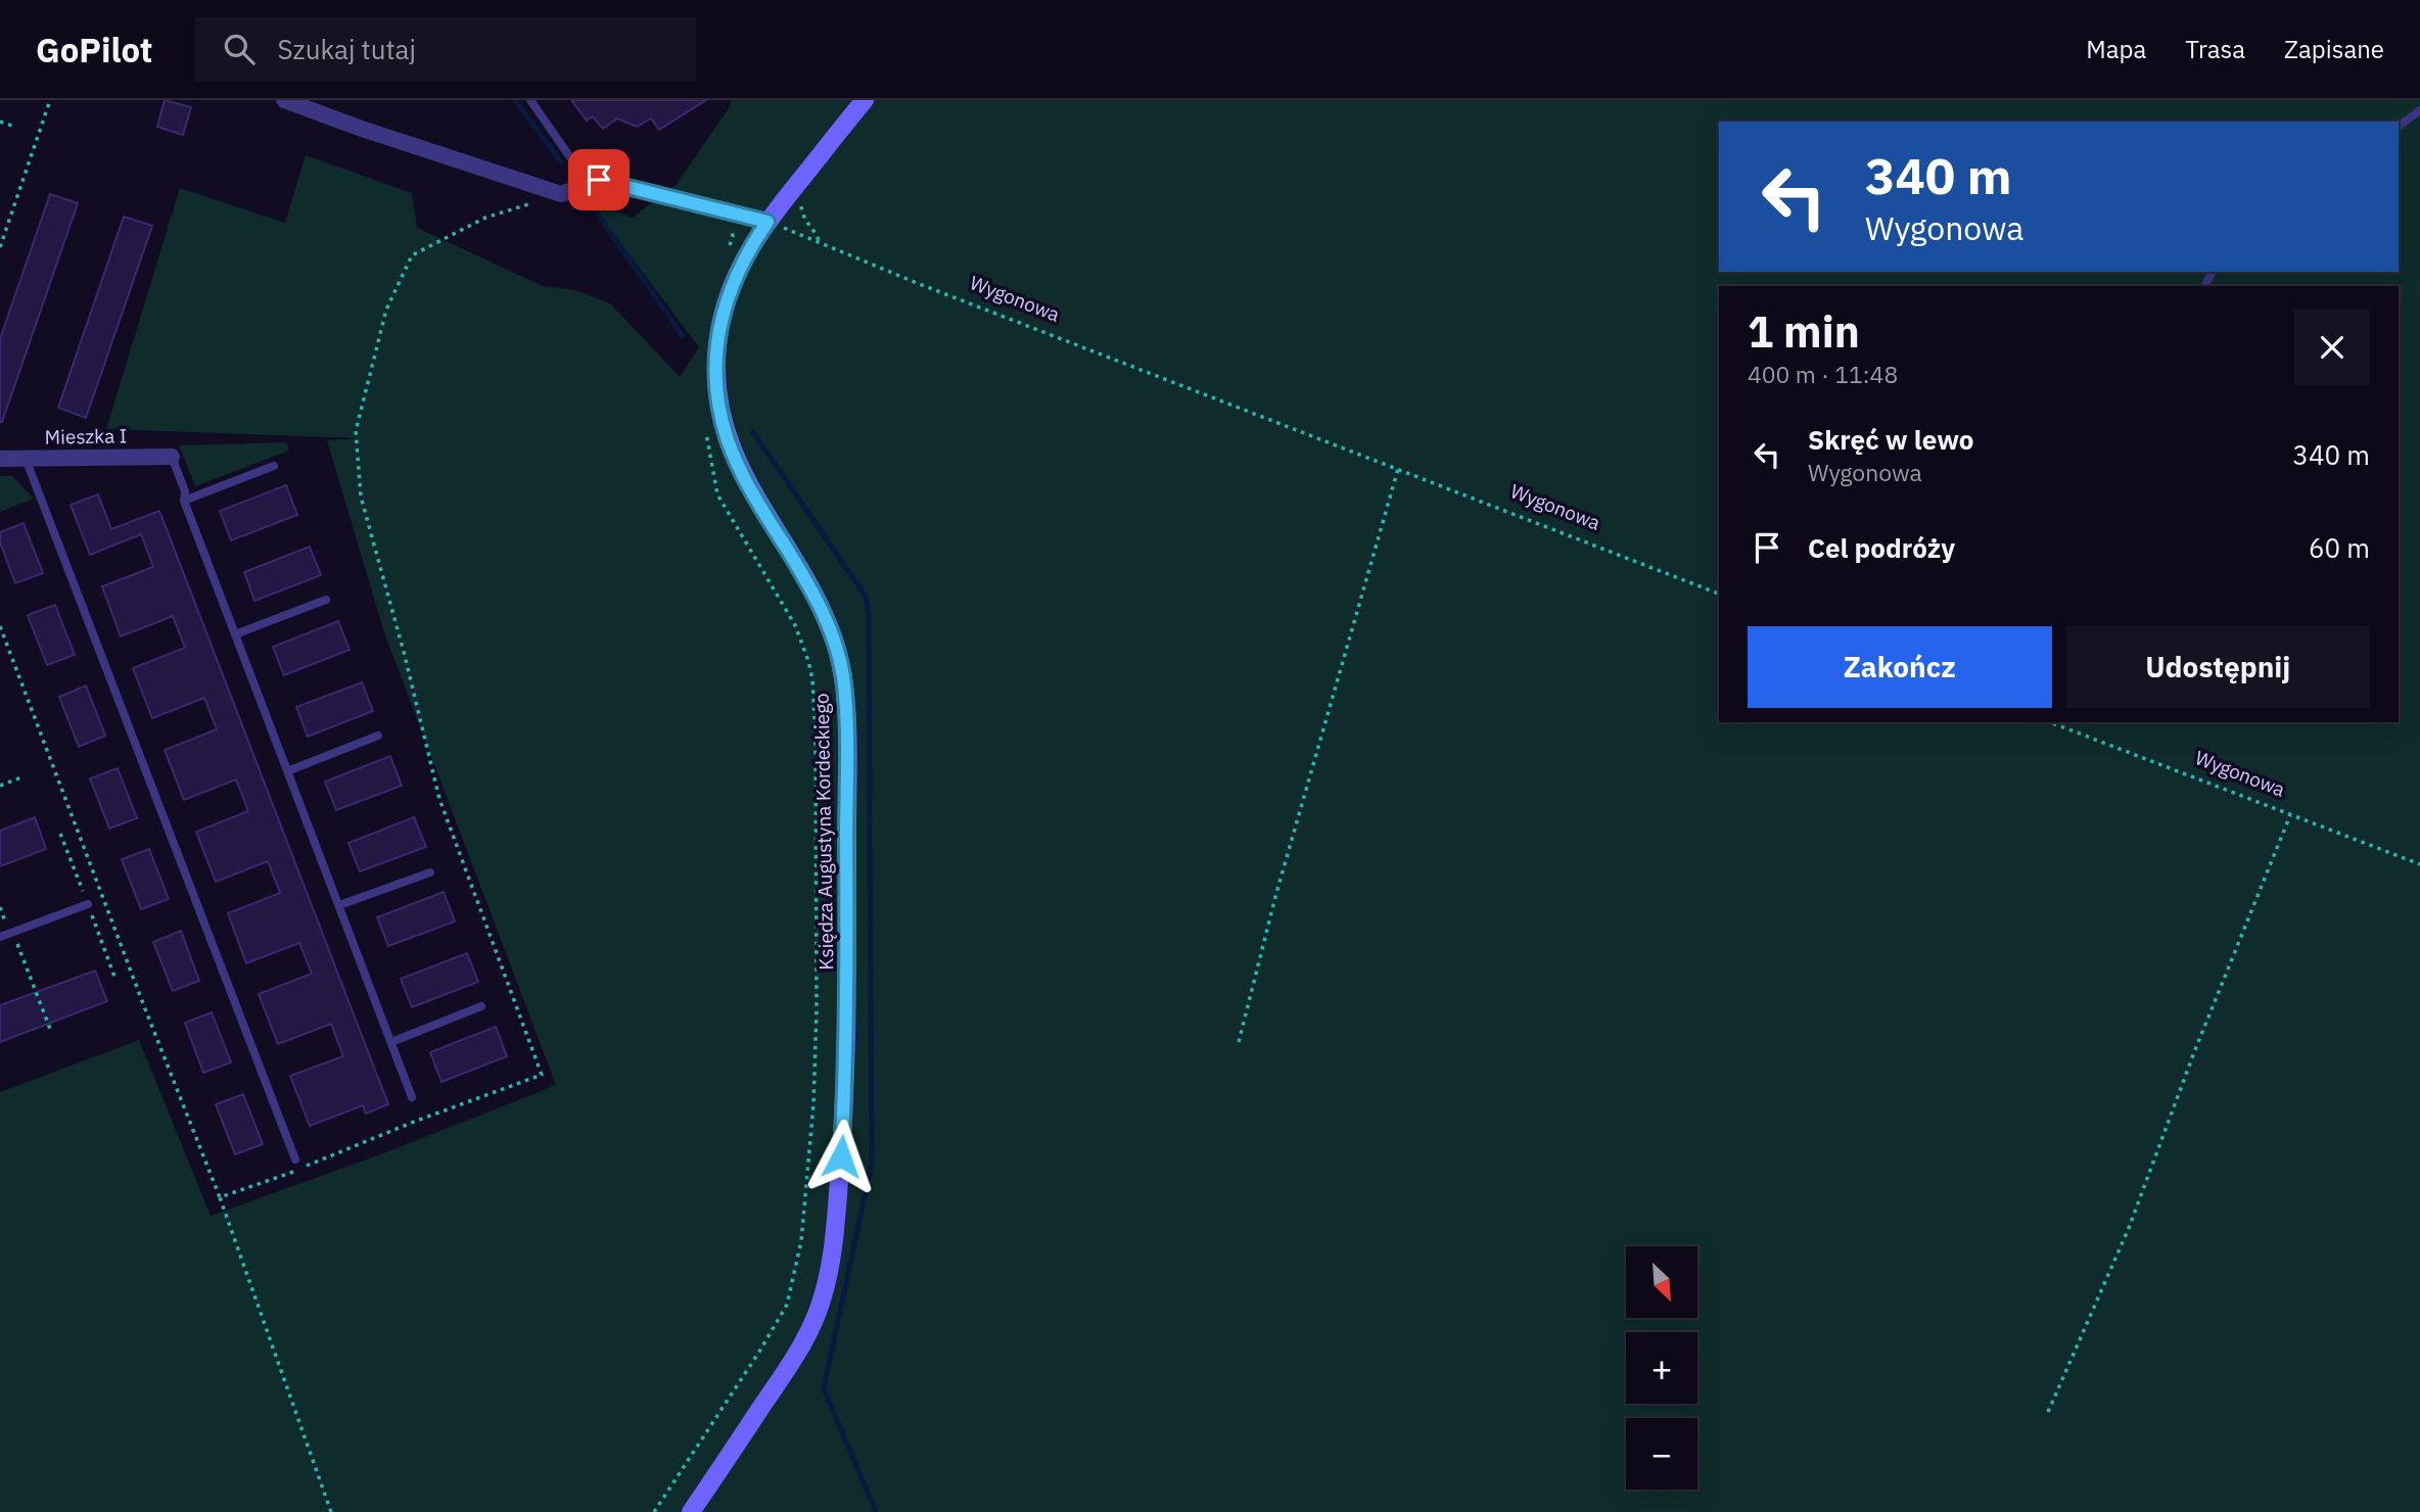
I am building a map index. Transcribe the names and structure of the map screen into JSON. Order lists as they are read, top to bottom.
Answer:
{
  "streets": {
    "street": ["Mieszka I", "Księdza Augustyna Kordeckiego"],
    "path": ["Wygonowa"]
  },
  "crossings": [
    ["Wygonowa", "Księdza Augustyna Kordeckiego"]
  ],
  "north": "bottom right",
  "page": {
    "header": "GoPilot",
    "search": "Szukaj tutaj",
    "nav": ["Mapa", "Trasa", "Zapisane"],
    "turn": ["340 m", "Wygonowa"],
    "heading": ["1 min", "400 m · 11:48"],
    "list": [
      {
        "name": "Skręć w lewo",
        "note": "Wygonowa",
        "value": "340 m"
      },
      {
        "name": "Cel podróży",
        "value": "60 m"
      }
    ],
    "buttons": ["Zakończ", "Udostępnij"],
    "map_buttons": ["+", "−"]
  }
}
